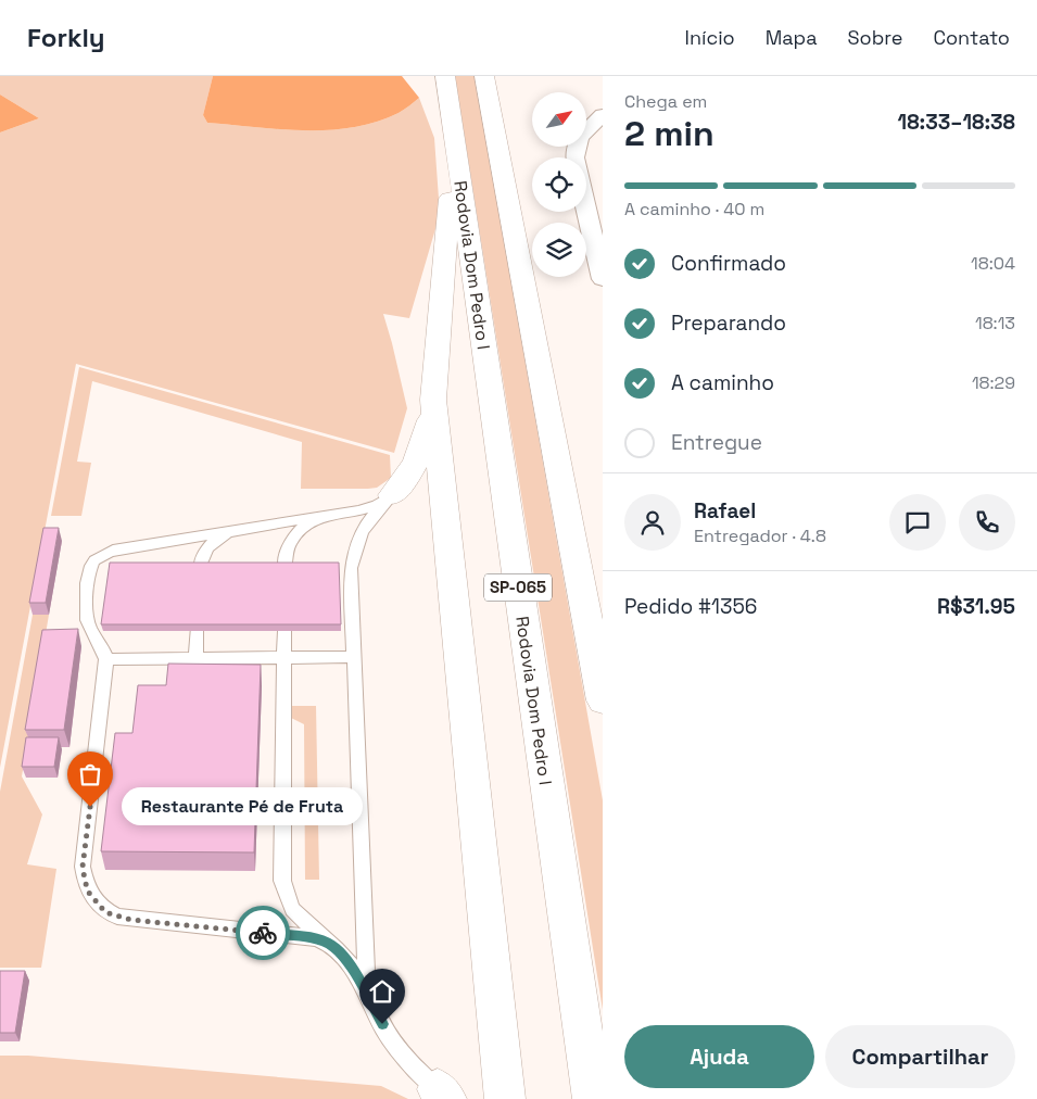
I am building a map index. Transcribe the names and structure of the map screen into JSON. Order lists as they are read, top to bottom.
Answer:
{
  "streets": {
    "highway": ["Rodovia Dom Pedro I", "SP-065"]
  },
  "places": ["Restaurante Pé de Fruta"],
  "north": "top right",
  "page": {
    "header": "Forkly",
    "nav": [
      "Início",
      "Mapa",
      "Sobre",
      "Contato"
    ],
    "heading": ["2 min", "Chega em", "18:33–18:38"],
    "panel": [
      "Rafael",
      "Entregador · 4.8",
      "Pedido #1356",
      "R$31.95"
    ],
    "bar": "A caminho · 40 m",
    "list": [
      ["Confirmado", "18:04"],
      ["Preparando", "18:13"],
      ["A caminho", "18:29"],
      "Entregue"
    ],
    "bubble": "Restaurante Pé de Fruta",
    "buttons": ["Ajuda", "Compartilhar"]
  }
}
